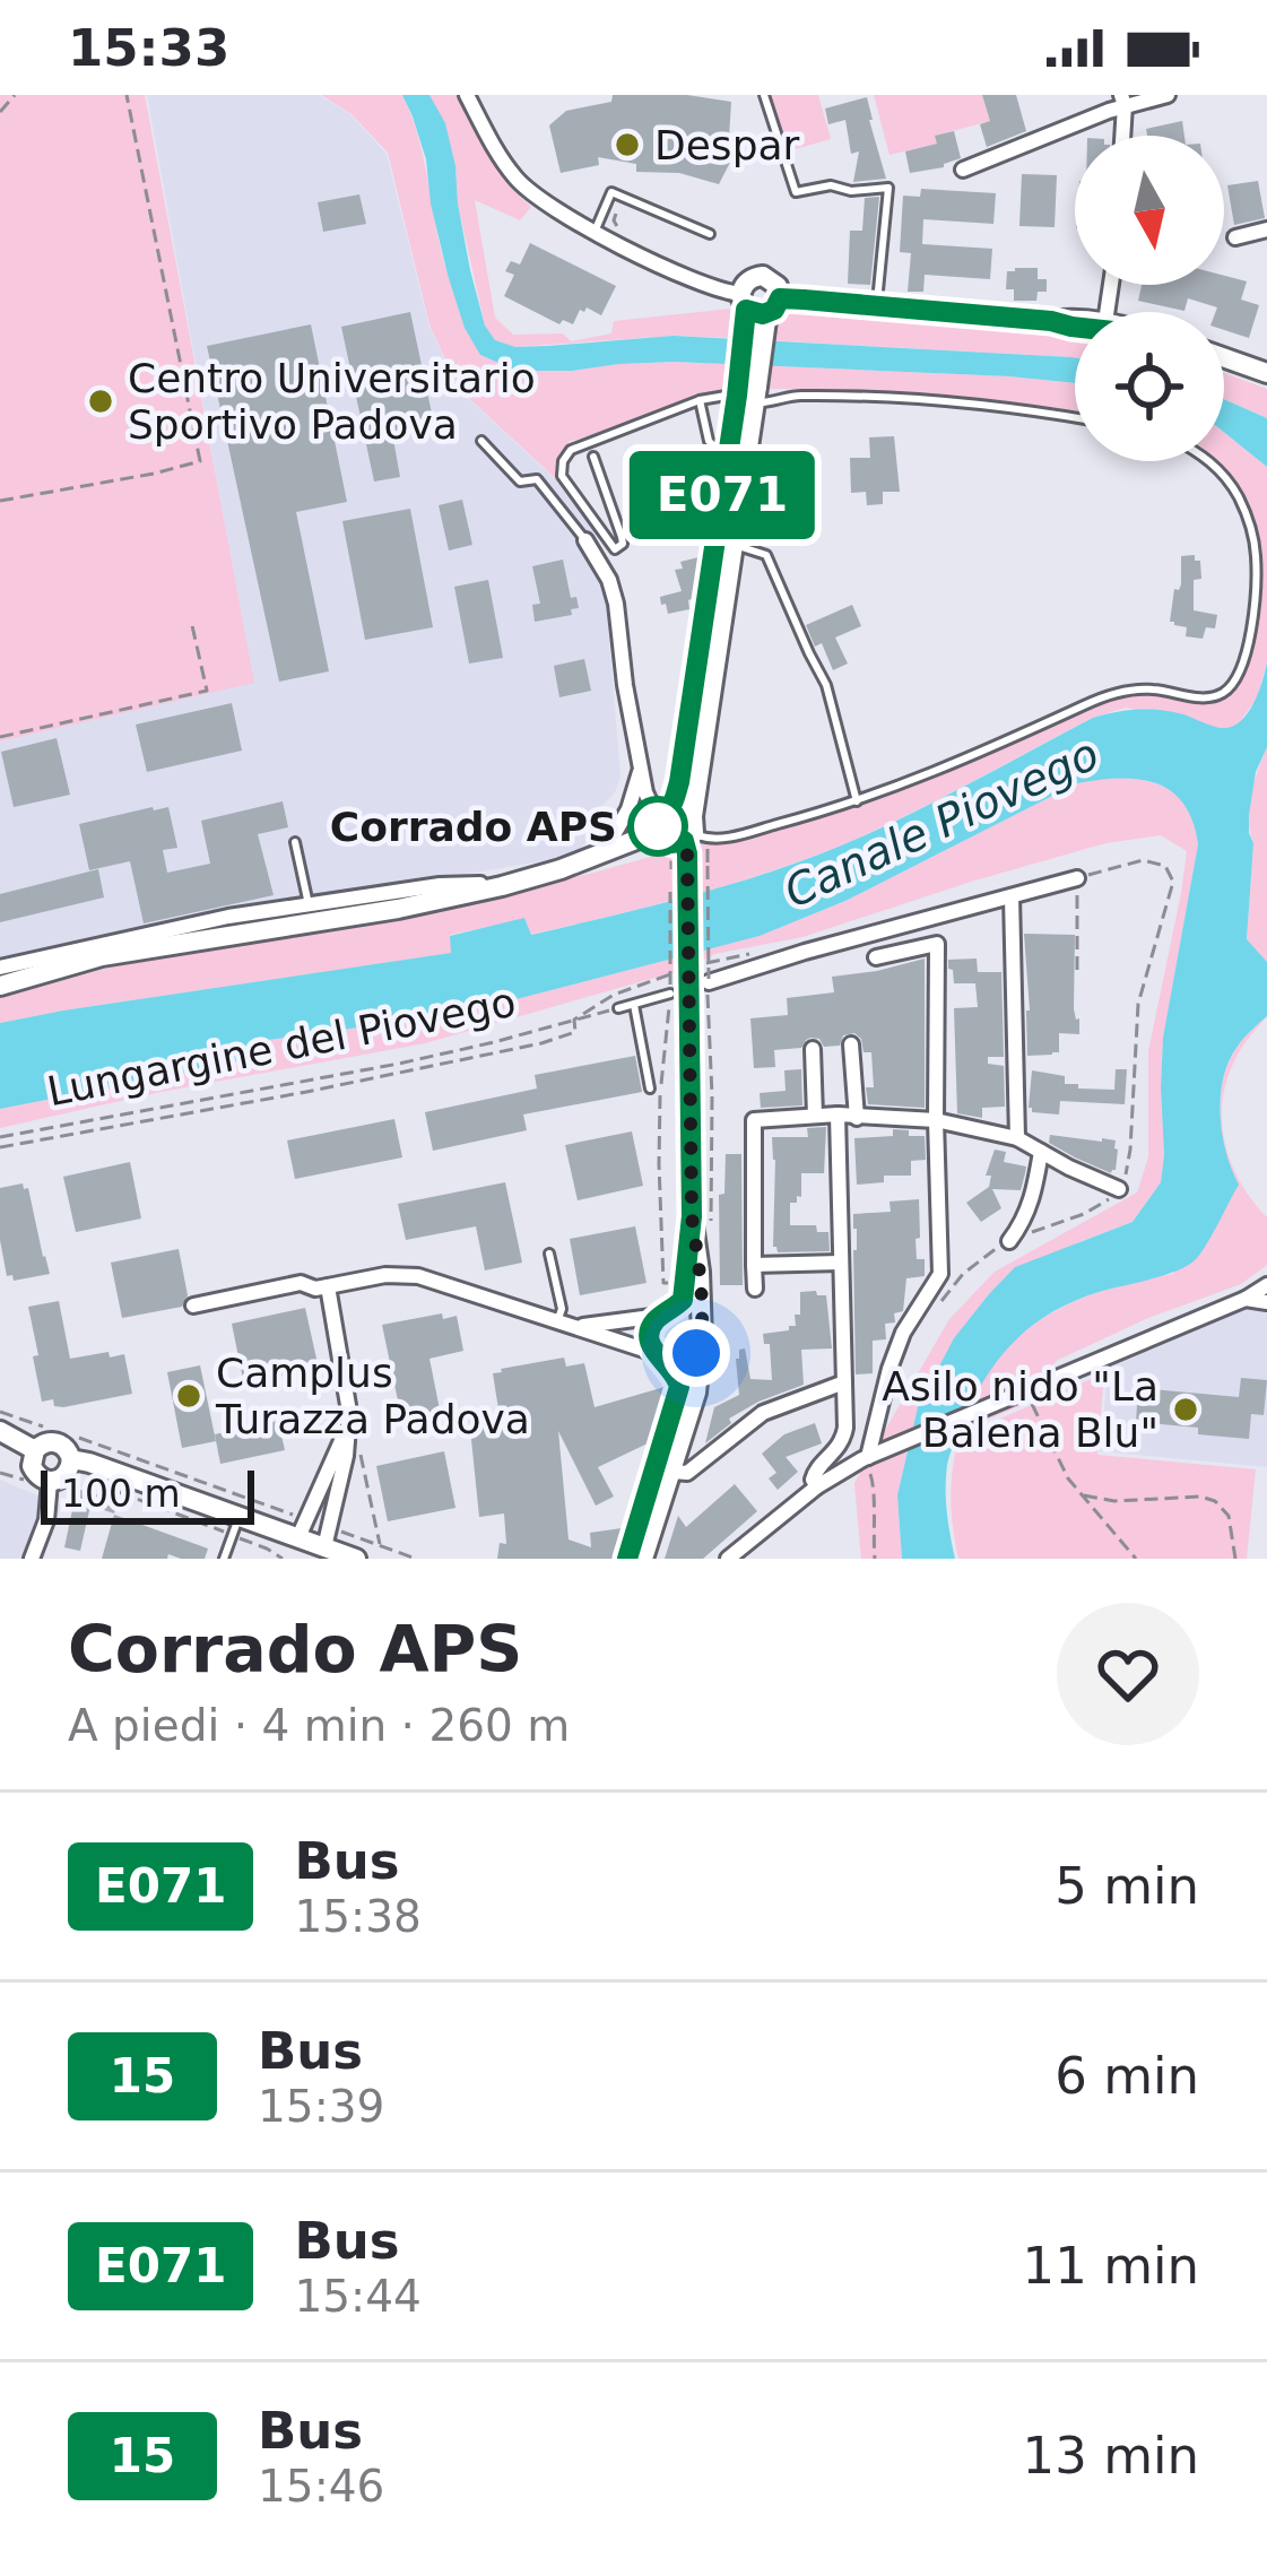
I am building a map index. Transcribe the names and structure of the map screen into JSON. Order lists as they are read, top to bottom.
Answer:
{
  "streets": {
    "path": ["Lungargine del Piovego"]
  },
  "water": ["Canale Piovego"],
  "places": [
    "Despar",
    "Centro Universitario Sportivo Padova",
    "Corrado APS",
    "Camplus Turazza Padova",
    "Asilo nido \"La Balena Blu\""
  ],
  "lines": ["bus line E071"],
  "scale_bar": "100 m",
  "north": "bottom",
  "page": {
    "status": "15:33",
    "on_map": "E071",
    "scale": "100 m",
    "heading": ["Corrado APS", "A piedi · 4 min · 260 m"],
    "list": [
      {
        "mark": "E071",
        "name": "Bus",
        "note": "15:38",
        "value": "5 min"
      },
      {
        "mark": "15",
        "name": "Bus",
        "note": "15:39",
        "value": "6 min"
      },
      {
        "mark": "E071",
        "name": "Bus",
        "note": "15:44",
        "value": "11 min"
      },
      {
        "mark": "15",
        "name": "Bus",
        "note": "15:46",
        "value": "13 min"
      }
    ]
  }
}
